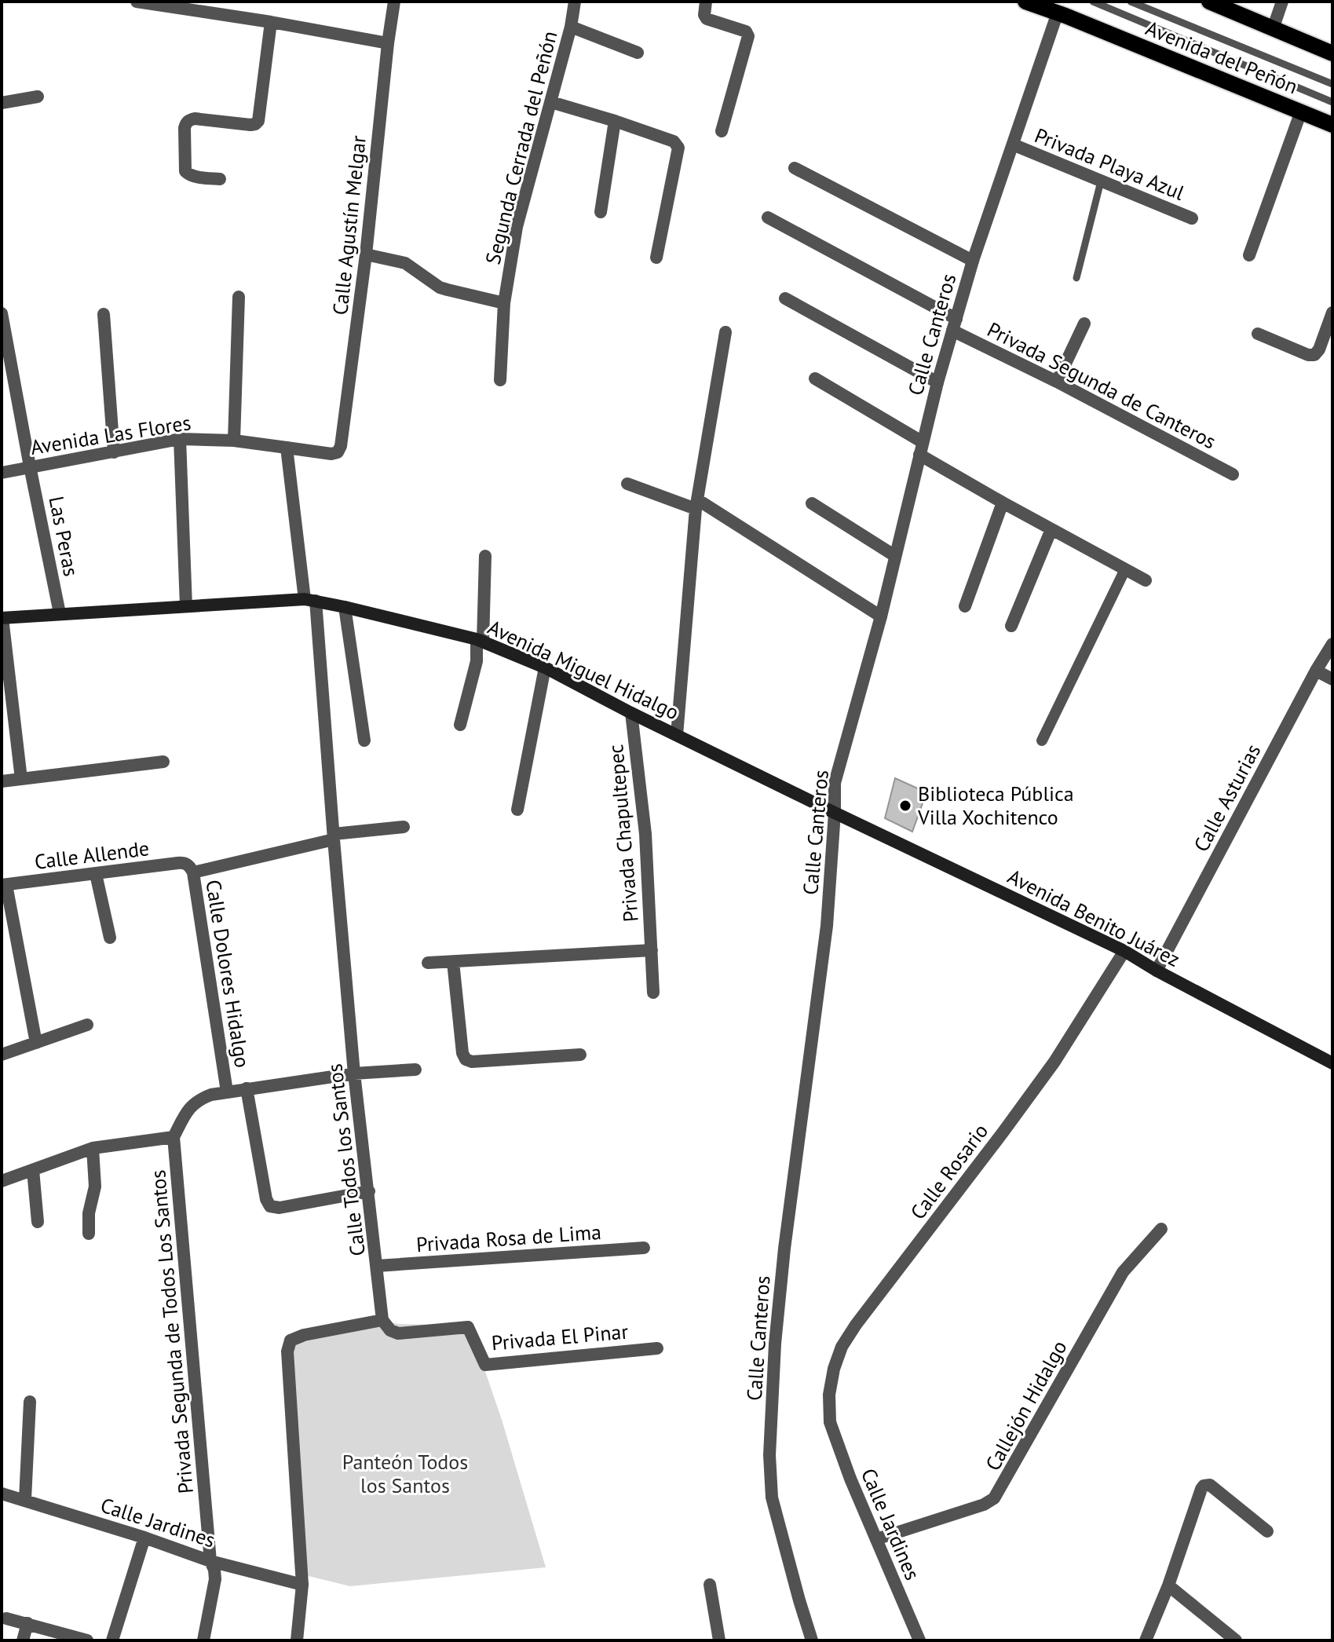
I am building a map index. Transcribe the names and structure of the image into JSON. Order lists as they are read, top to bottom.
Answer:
{
  "streets": {
    "main road": ["Avenida del Peñón", "Avenida Miguel Hidalgo", "Avenida Benito Juárez"],
    "street": [
      "Segunda Cerrada del Peñón",
      "Privada Playa Azul",
      "Calle Agustín Melgar",
      "Calle Canteros",
      "Privada Segunda de Canteros",
      "Avenida Las Flores",
      "Las Peras",
      "Calle Asturias",
      "Privada Chapultepec",
      "Calle Allende",
      "Calle Dolores Hidalgo",
      "Calle Todos los Santos",
      "Calle Rosario",
      "Privada Rosa de Lima",
      "Privada Segunda de Todos Los Santos",
      "Privada El Pinar",
      "Callejón Hidalgo",
      "Calle Jardines"
    ]
  },
  "crossings": [
    ["Avenida del Peñón", "Calle Canteros"],
    ["Privada Playa Azul", "Calle Canteros"],
    ["Calle Agustín Melgar", "Avenida Las Flores"],
    ["Calle Canteros", "Privada Segunda de Canteros"],
    ["Calle Canteros", "Avenida Miguel Hidalgo"],
    ["Calle Canteros", "Avenida Benito Juárez"],
    ["Avenida Las Flores", "Las Peras"],
    ["Avenida Las Flores", "Calle Todos los Santos"],
    ["Las Peras", "Avenida Miguel Hidalgo"],
    ["Avenida Miguel Hidalgo", "Privada Chapultepec"],
    ["Avenida Miguel Hidalgo", "Avenida Benito Juárez"],
    ["Avenida Miguel Hidalgo", "Calle Todos los Santos"],
    ["Calle Asturias", "Avenida Benito Juárez"],
    ["Calle Allende", "Calle Dolores Hidalgo"],
    ["Calle Allende", "Calle Todos los Santos"],
    ["Avenida Benito Juárez", "Calle Rosario"],
    ["Calle Todos los Santos", "Privada Rosa de Lima"],
    ["Calle Todos los Santos", "Privada El Pinar"],
    ["Calle Rosario", "Calle Jardines"],
    ["Privada Segunda de Todos Los Santos", "Calle Jardines"],
    ["Callejón Hidalgo", "Calle Jardines"]
  ],
  "parks": ["Panteón Todos los Santos"],
  "places": ["Biblioteca Pública Villa Xochitenco"]
}
